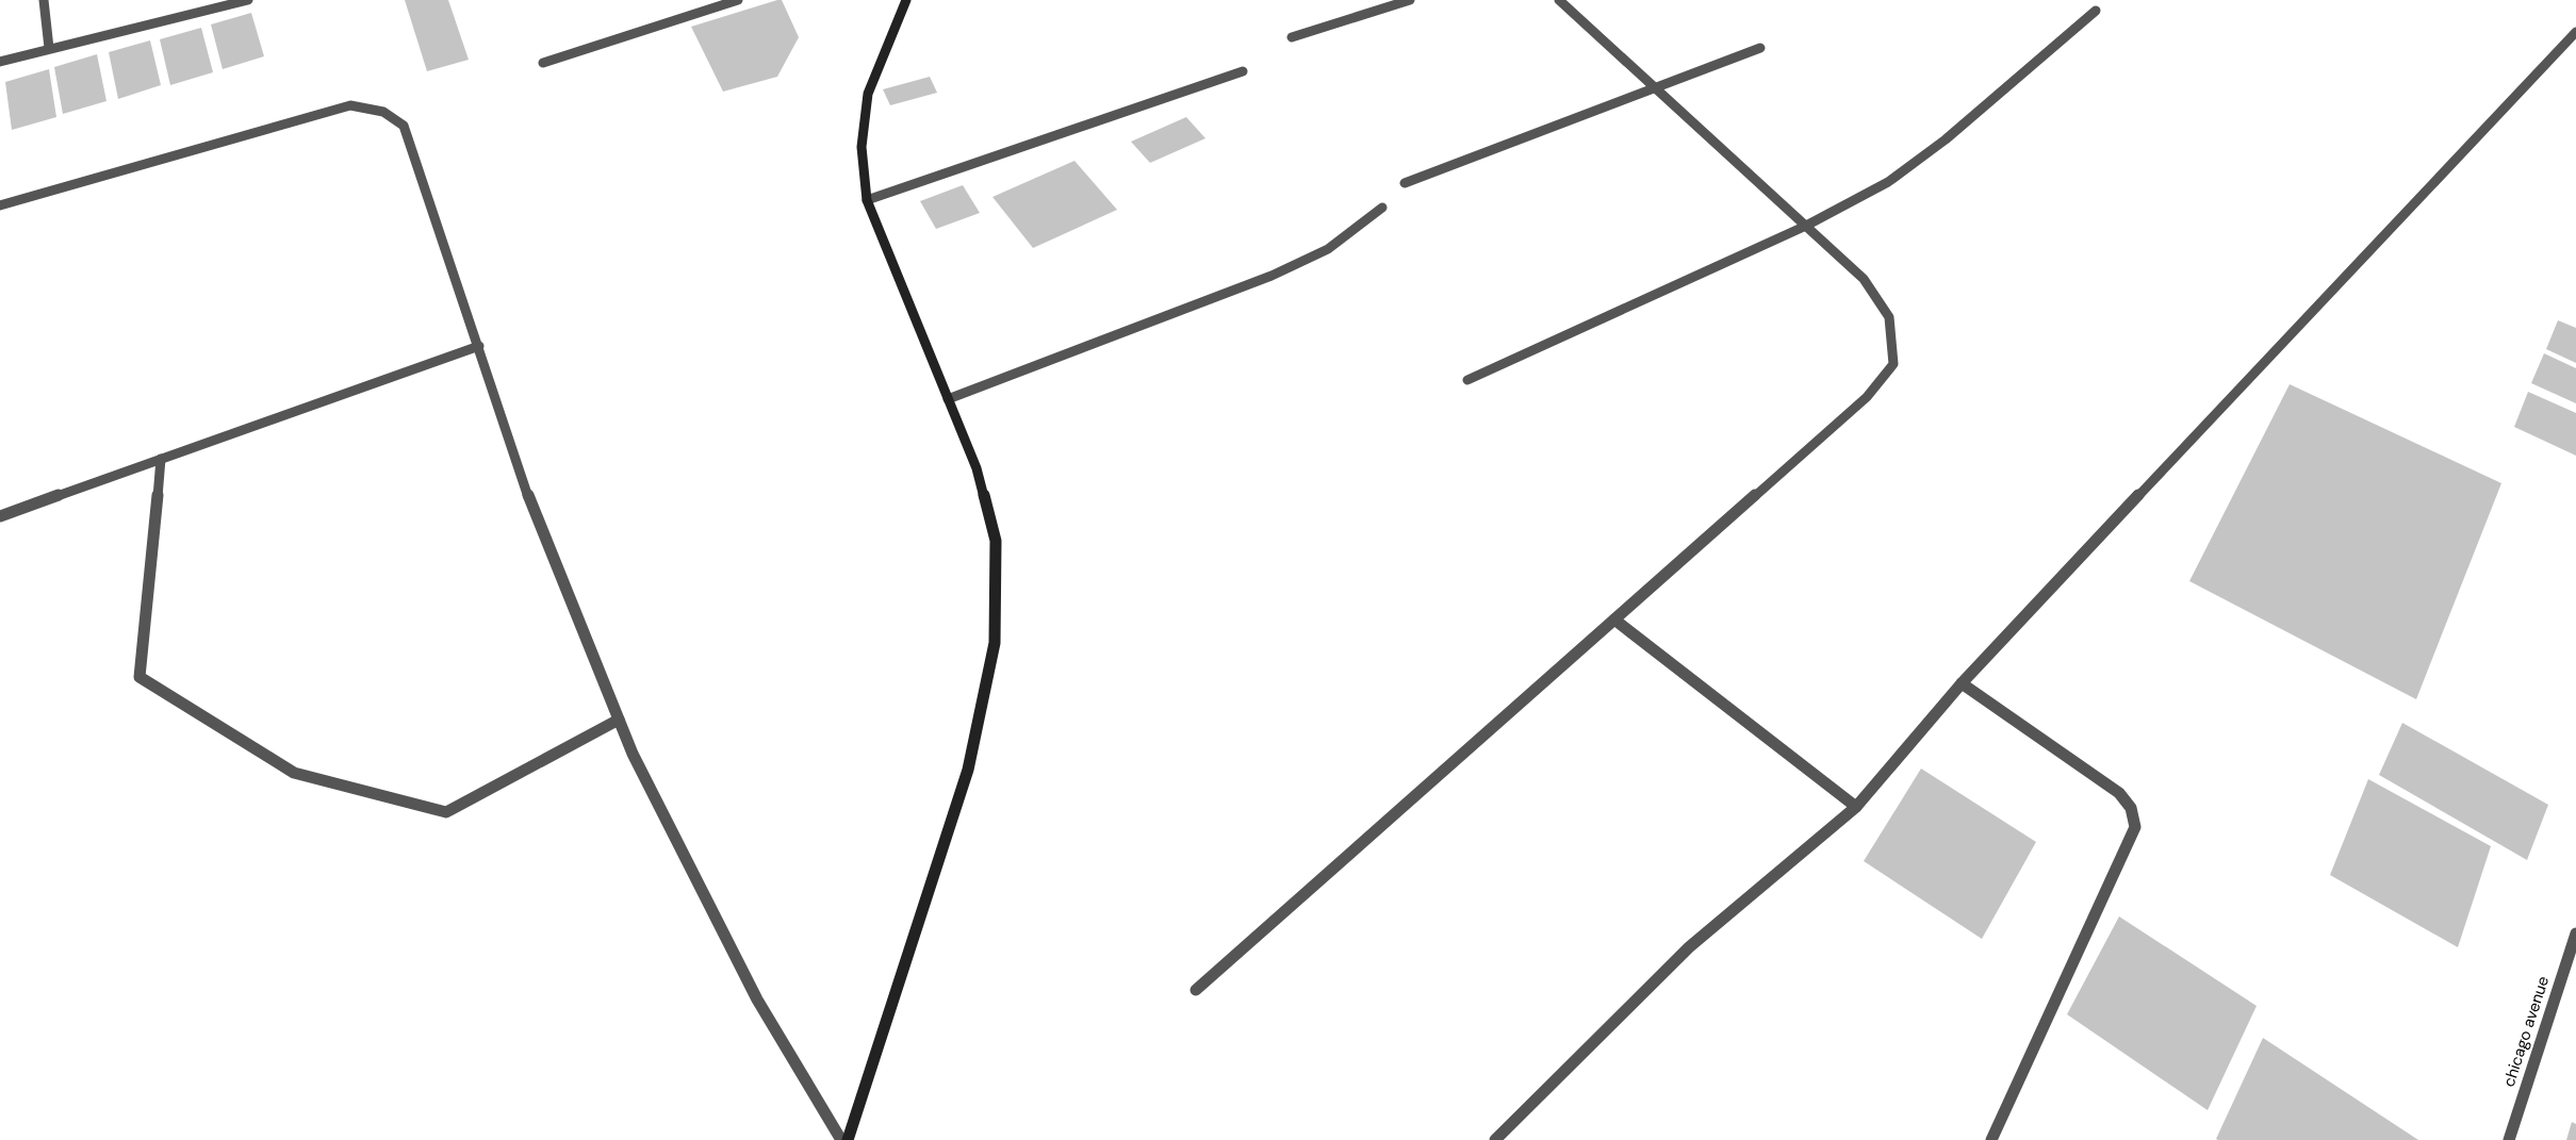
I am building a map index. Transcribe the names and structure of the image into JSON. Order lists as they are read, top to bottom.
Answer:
{
  "streets": {
    "street": ["chicago avenue"]
  }
}
